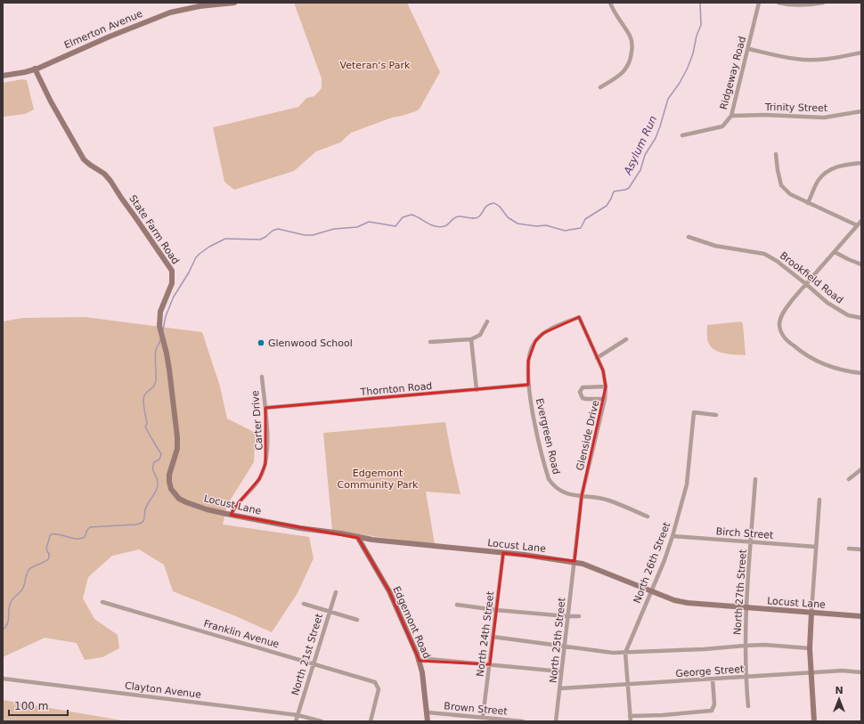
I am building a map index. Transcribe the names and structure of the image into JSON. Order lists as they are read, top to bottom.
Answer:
{
  "streets": {
    "street": [
      "Elmerton Avenue",
      "Ridgeway Road",
      "Trinity Street",
      "State Farm Road",
      "Brookfield Road",
      "Thornton Road",
      "Carter Drive",
      "Glenside Drive",
      "Evergreen Road",
      "Locust Lane",
      "Birch Street",
      "North 26th Street",
      "North 27th Street",
      "Edgemont Road",
      "Franklin Avenue",
      "North 24th Street",
      "North 25th Street",
      "North 21st Street",
      "George Street",
      "Clayton Avenue",
      "Brown Street"
    ]
  },
  "crossings": [
    ["Elmerton Avenue", "State Farm Road"],
    ["Ridgeway Road", "Trinity Street"],
    ["State Farm Road", "Locust Lane"],
    ["Thornton Road", "Carter Drive"],
    ["Thornton Road", "Evergreen Road"],
    ["Carter Drive", "Locust Lane"],
    ["Glenside Drive", "Evergreen Road"],
    ["Glenside Drive", "Locust Lane"],
    ["Glenside Drive", "North 25th Street"],
    ["Locust Lane", "North 26th Street"],
    ["Locust Lane", "North 27th Street"],
    ["Locust Lane", "Edgemont Road"],
    ["Locust Lane", "North 24th Street"],
    ["Locust Lane", "North 25th Street"],
    ["Birch Street", "North 26th Street"],
    ["Birch Street", "North 27th Street"],
    ["North 26th Street", "George Street"],
    ["North 27th Street", "George Street"],
    ["Edgemont Road", "Brown Street"],
    ["Franklin Avenue", "North 21st Street"],
    ["North 24th Street", "Brown Street"],
    ["North 25th Street", "George Street"],
    ["North 21st Street", "Clayton Avenue"]
  ],
  "water": ["Asylum Run"],
  "parks": ["Veteran's Park", "Edgemont Community Park"],
  "places": ["Glenwood School"],
  "scale_bar": "100 m",
  "north": "top"
}
